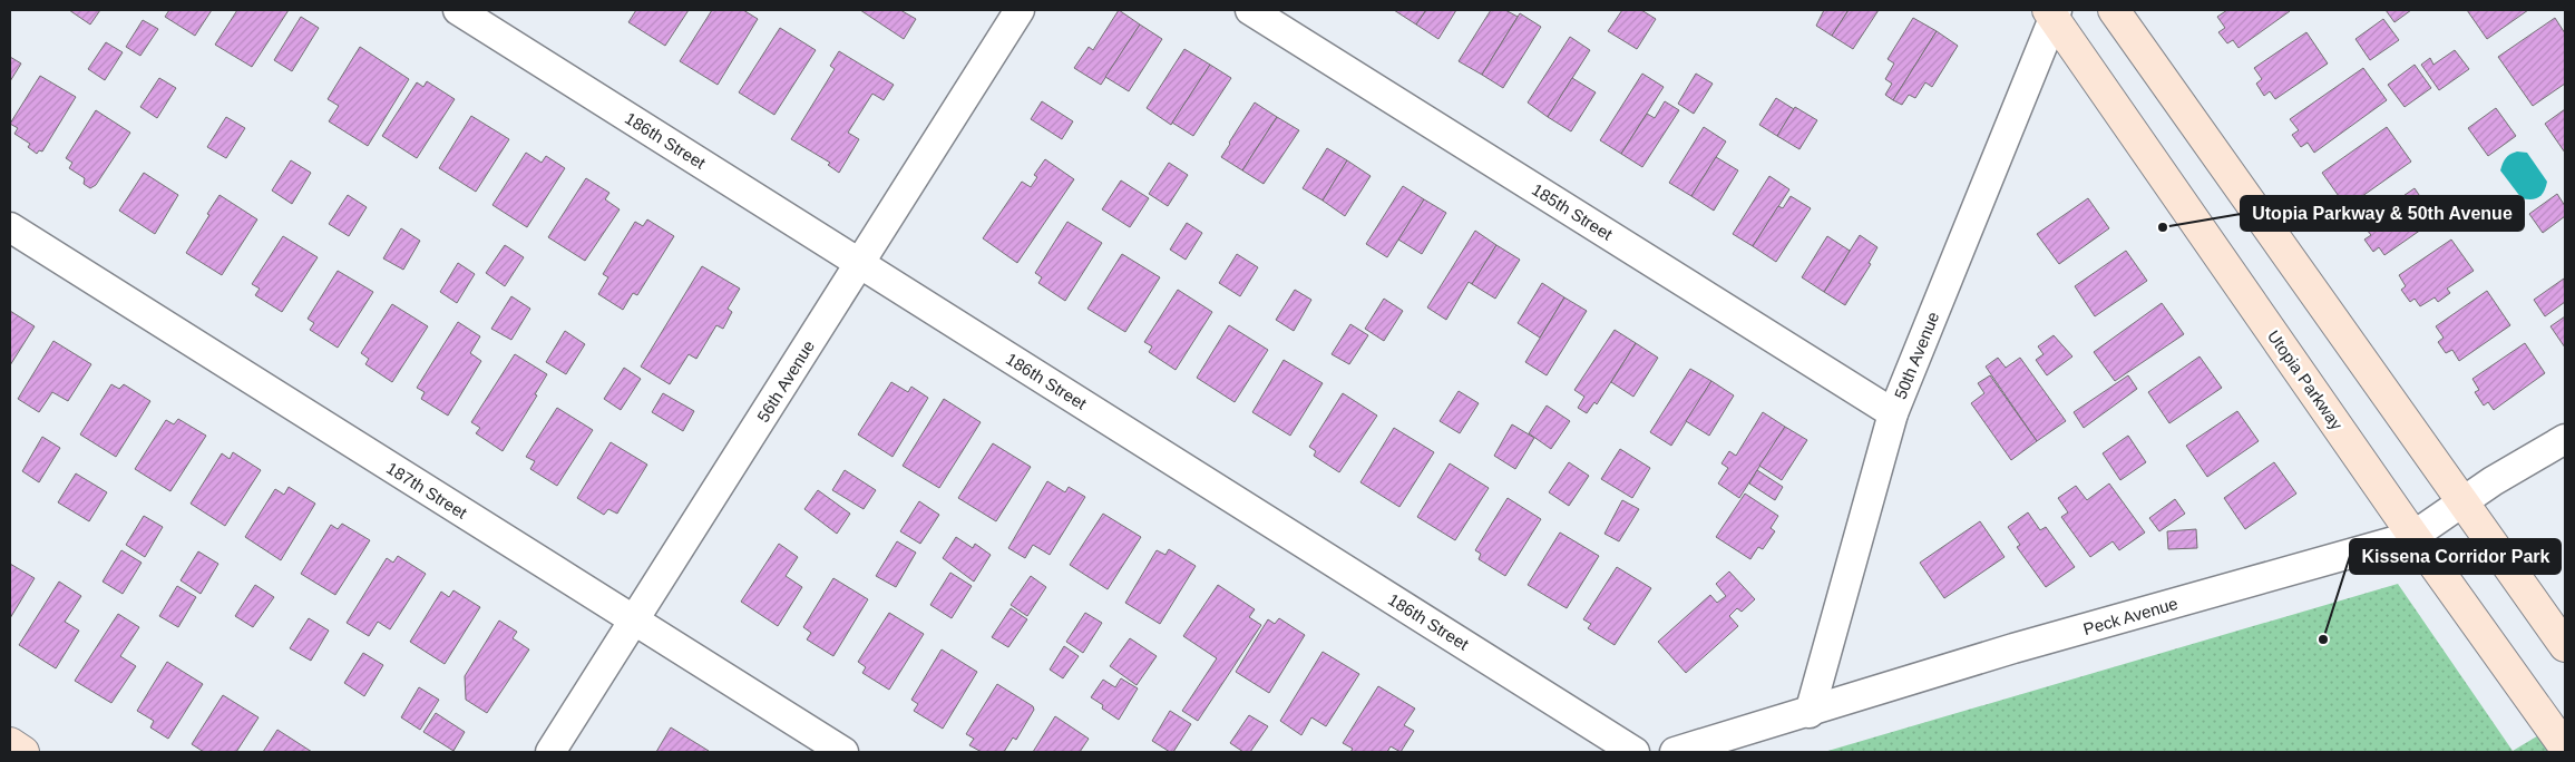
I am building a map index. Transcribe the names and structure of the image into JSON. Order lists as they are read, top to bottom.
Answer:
{
  "streets": {
    "main road": ["Utopia Parkway"],
    "street": [
      "186th Street",
      "185th Street",
      "50th Avenue",
      "56th Avenue",
      "187th Street",
      "Peck Avenue"
    ]
  },
  "crossings": [
    ["186th Street", "56th Avenue"],
    ["185th Street", "50th Avenue"],
    ["50th Avenue", "Utopia Parkway"],
    ["50th Avenue", "Peck Avenue"],
    ["Utopia Parkway", "Peck Avenue"],
    ["56th Avenue", "187th Street"]
  ],
  "places": ["Utopia Parkway & 50th Avenue", "Kissena Corridor Park"]
}
